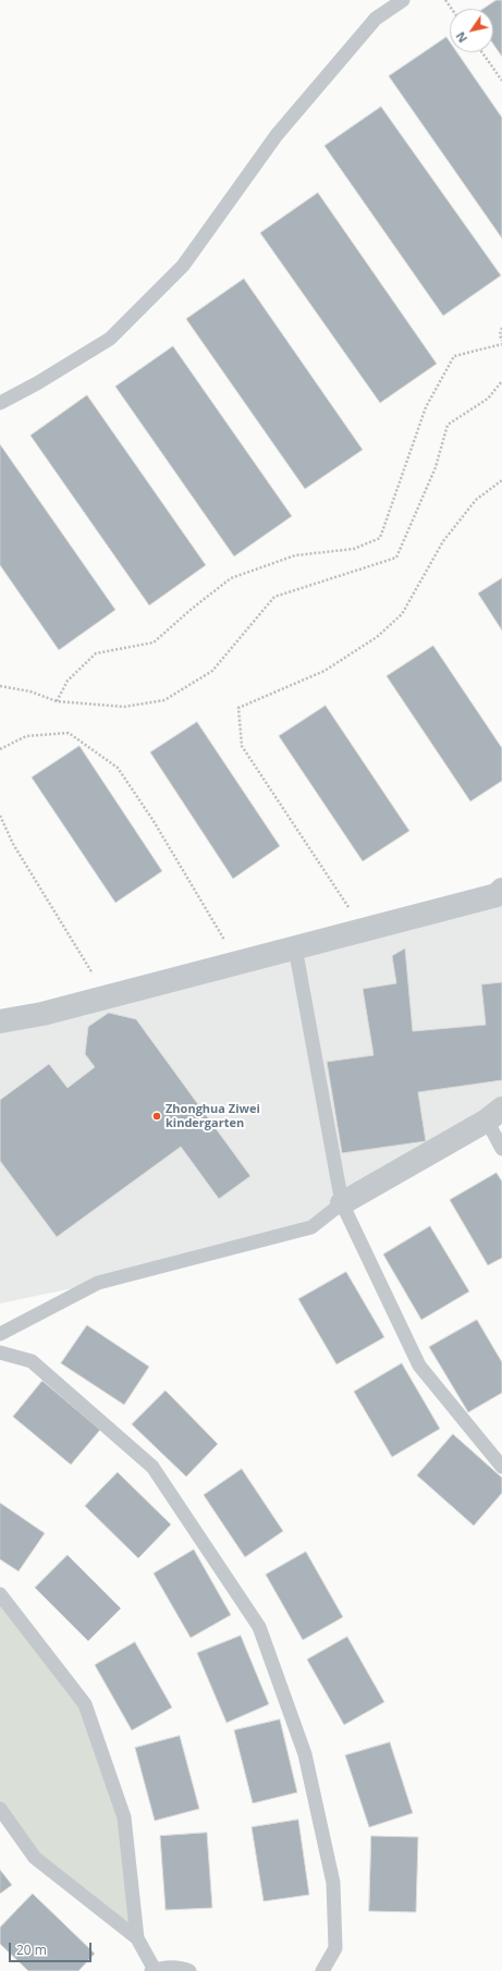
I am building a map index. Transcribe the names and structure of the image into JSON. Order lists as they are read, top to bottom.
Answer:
{
  "places": ["Zhonghua Ziwei kindergarten"],
  "scale_bar": "20 m",
  "north": "bottom left"
}
